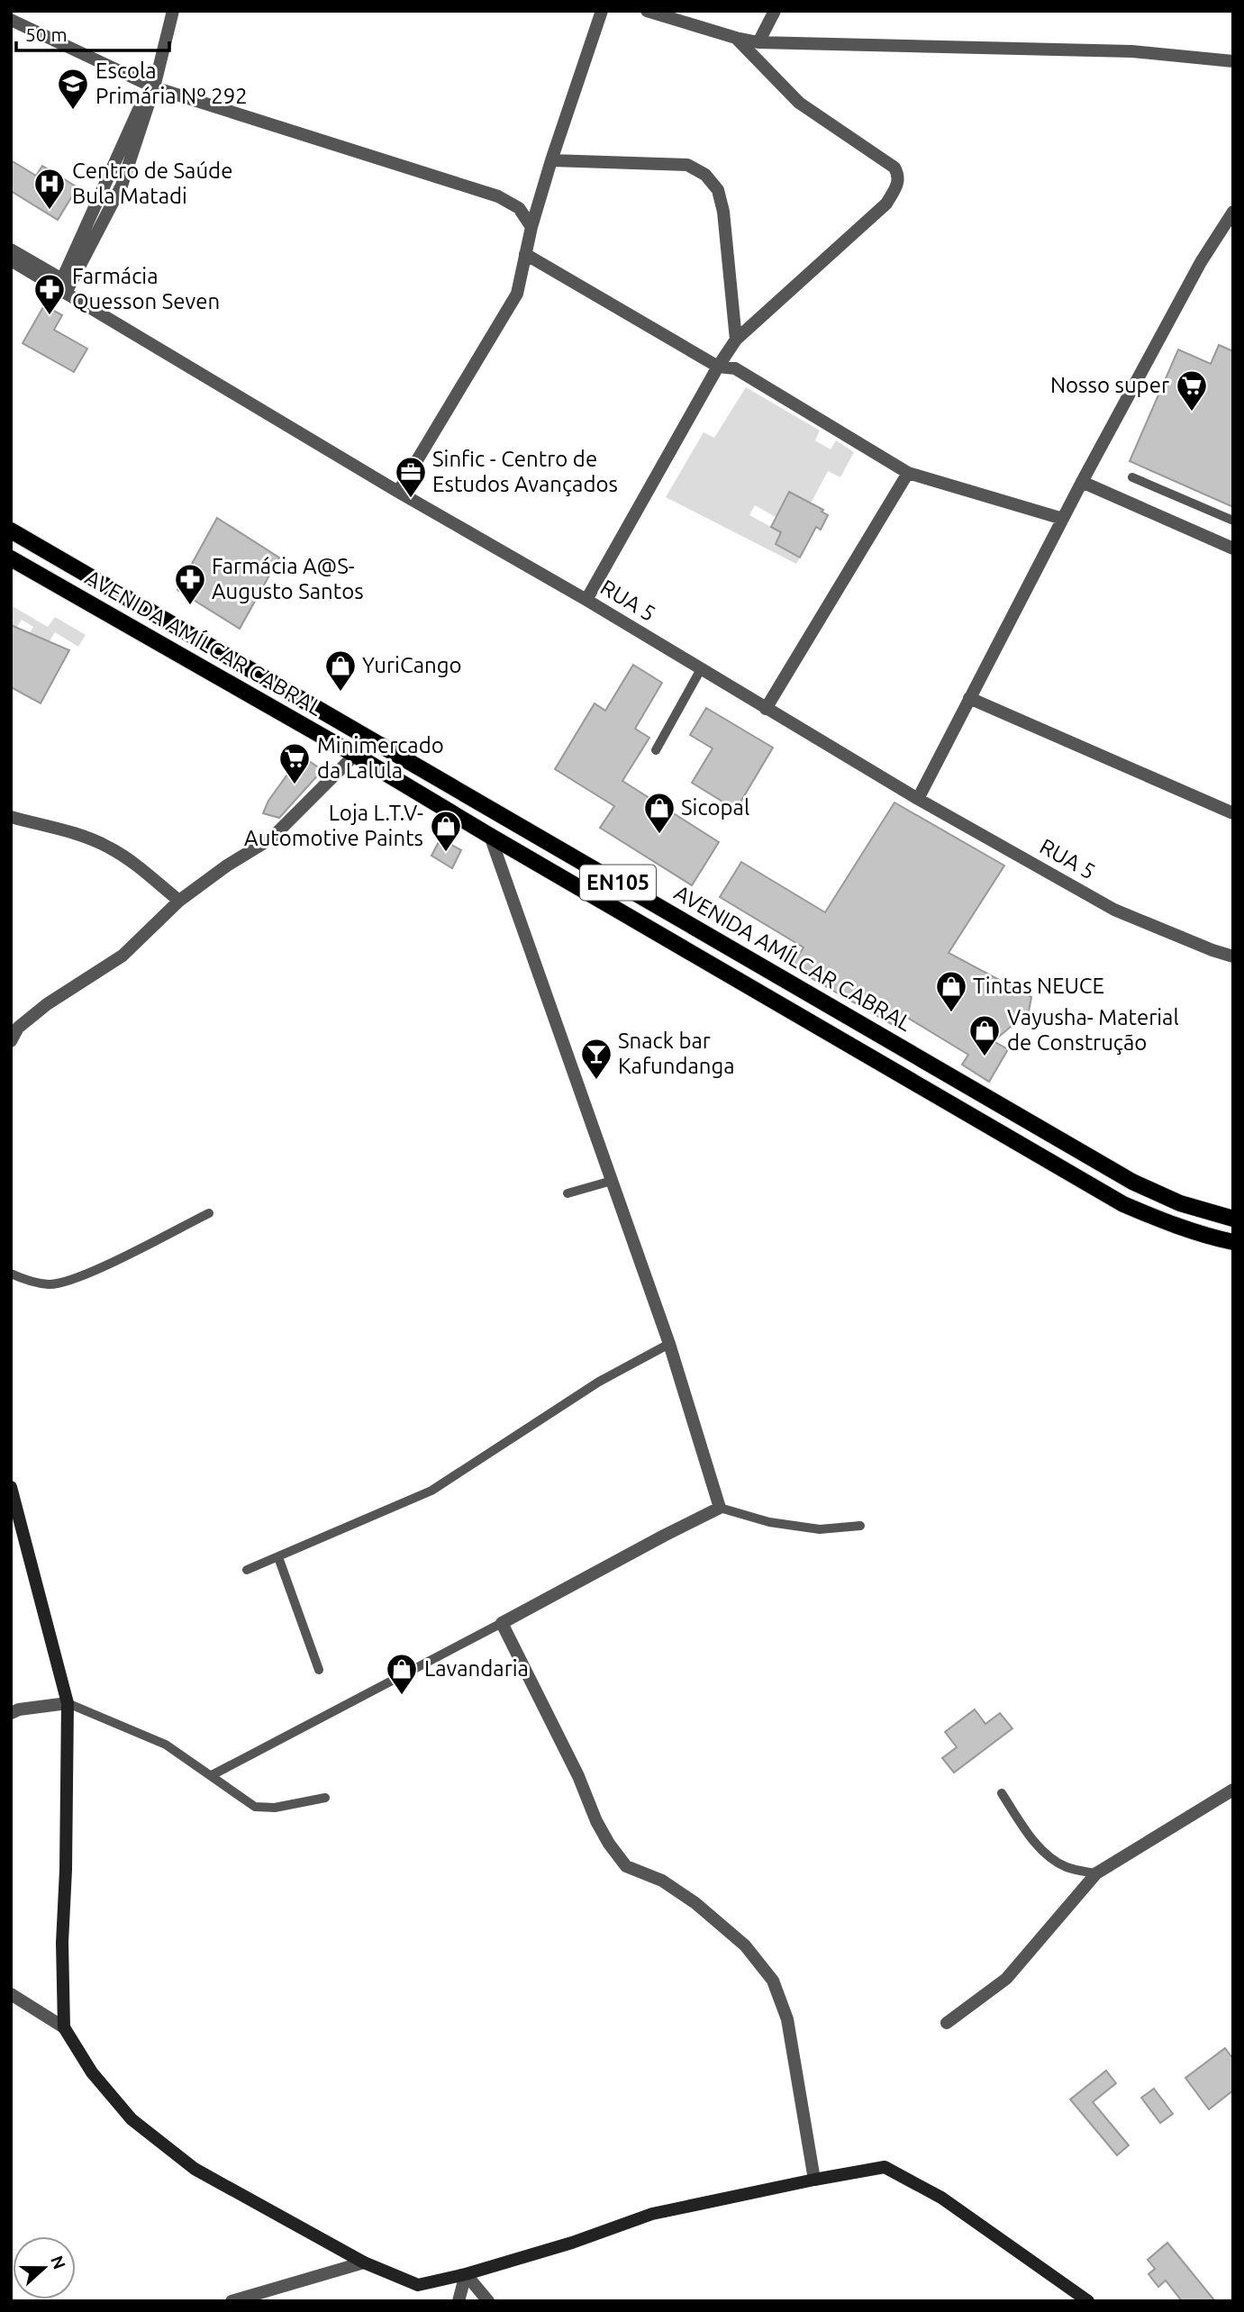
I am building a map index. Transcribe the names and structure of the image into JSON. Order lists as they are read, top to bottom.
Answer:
{
  "streets": {
    "main road": ["AVENIDA AMÍLCAR CABRAL", "EN105"],
    "street": ["RUA 5"]
  },
  "places": {
    "school or university": ["Escola Primária Nº 292"],
    "hospital": ["Centro de Saúde Bula Matadi"],
    "pharmacy": ["Farmácia Quesson Seven", "Farmácia A@S- Augusto Santos"],
    "supermarket": ["Nosso super", "Minimercado da Lalula"],
    "office": ["Sinfic - Centro de Estudos Avançados"],
    "shop": [
      "YuriCango",
      "Sicopal",
      "Loja L.T.V- Automotive Paints",
      "Tintas NEUCE",
      "Vayusha- Material de Construção",
      "Lavandaria"
    ],
    "bar": ["Snack bar Kafundanga"]
  },
  "scale_bar": "50 m",
  "north": "right"
}
